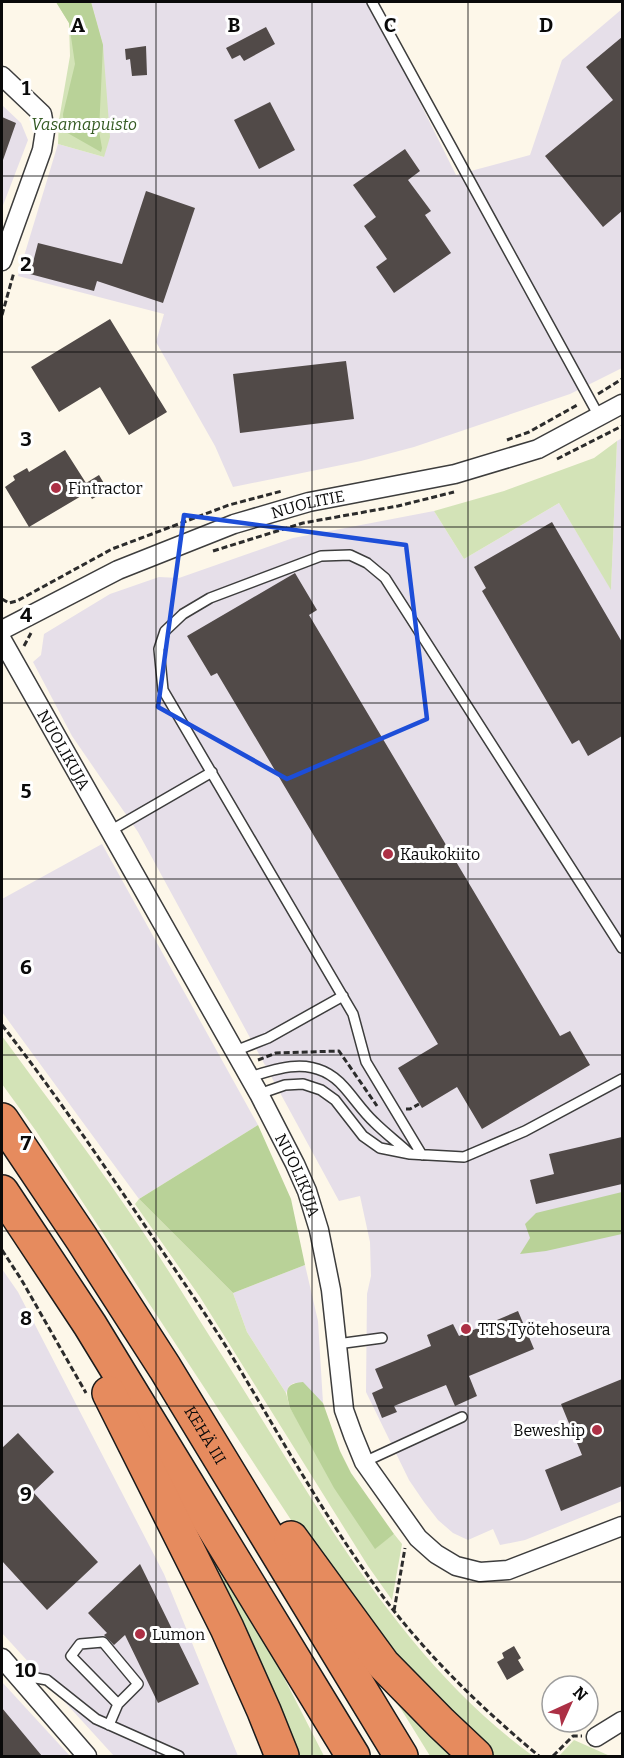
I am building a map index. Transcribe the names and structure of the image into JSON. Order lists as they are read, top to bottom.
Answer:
{
  "streets": {
    "highway": ["KEHÄ III"],
    "street": ["NUOLITIE", "NUOLIKUJA"]
  },
  "parks": ["Vasamapuisto"],
  "places": [
    "Fintractor",
    "Kaukokiito",
    "TTS Työtehoseura",
    "Beweship",
    "Lumon"
  ],
  "north": "top right",
  "grid": {
    "columns": [
      "A",
      "B",
      "C",
      "D"
    ],
    "rows": [
      "1",
      "2",
      "3",
      "4",
      "5",
      "6",
      "7",
      "8",
      "9",
      "10"
    ]
  }
}
